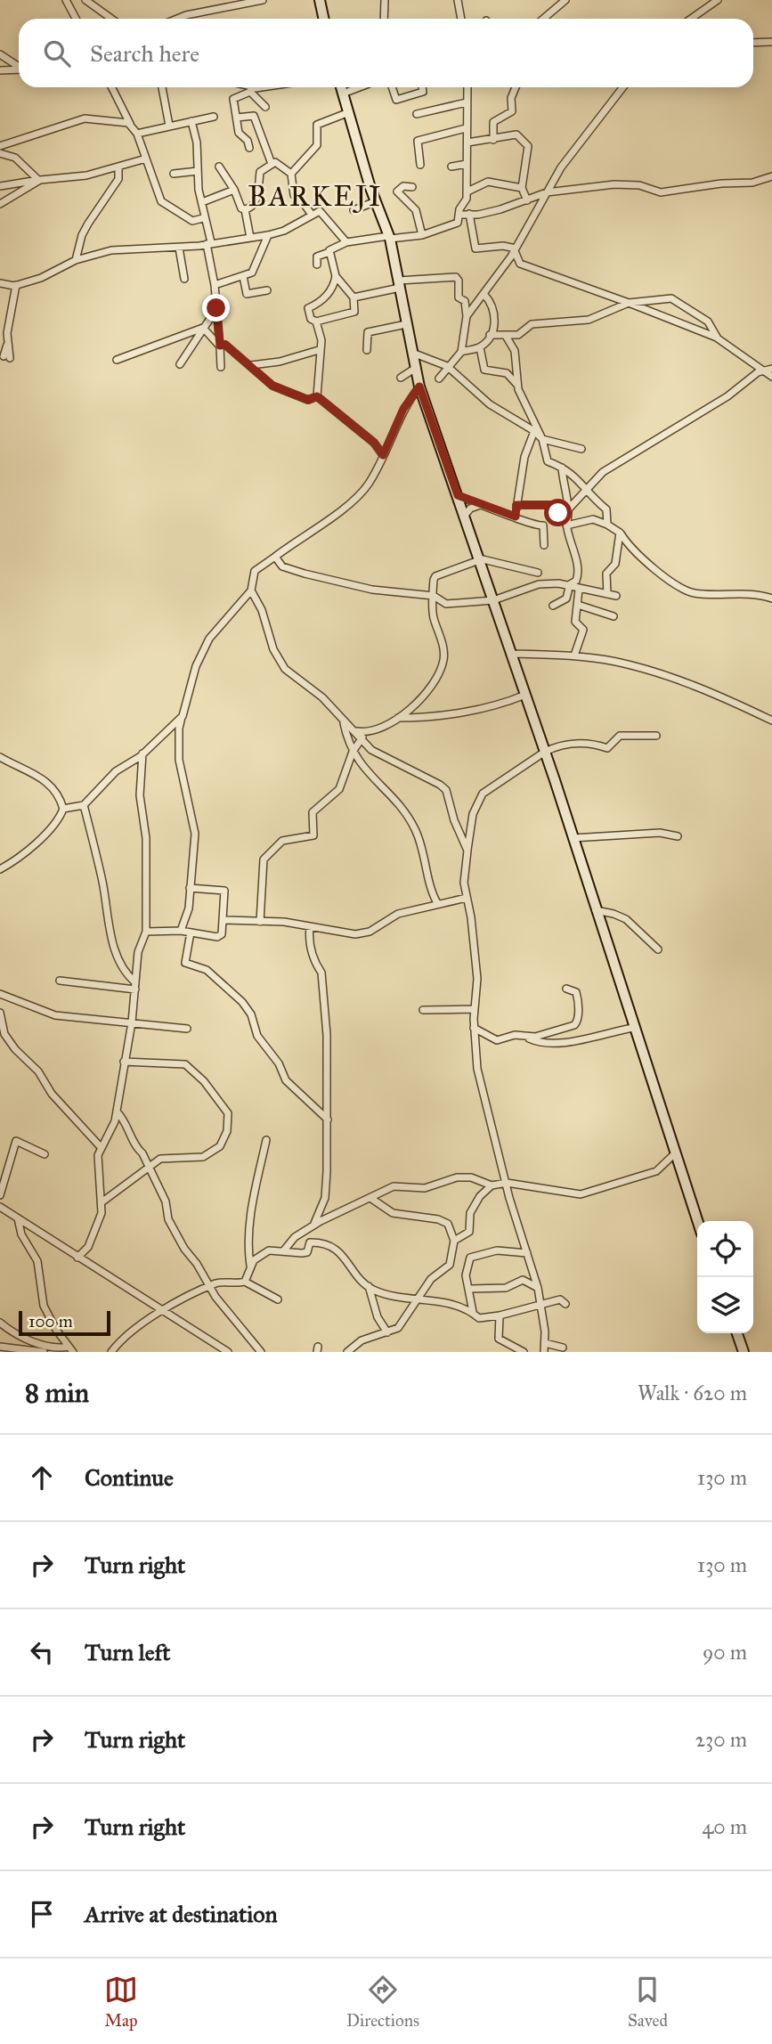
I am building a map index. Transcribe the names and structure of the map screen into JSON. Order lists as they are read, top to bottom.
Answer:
{
  "districts": ["BARKEJI"],
  "scale_bar": "100 m",
  "page": {
    "search": "Search here",
    "scale": "100 m",
    "heading": ["8 min", "Walk · 620 m"],
    "list": [
      ["Continue", "130 m"],
      ["Turn right", "130 m"],
      ["Turn left", "90 m"],
      ["Turn right", "230 m"],
      ["Turn right", "40 m"],
      "Arrive at destination"
    ],
    "nav": ["Map", "Directions", "Saved"]
  }
}
